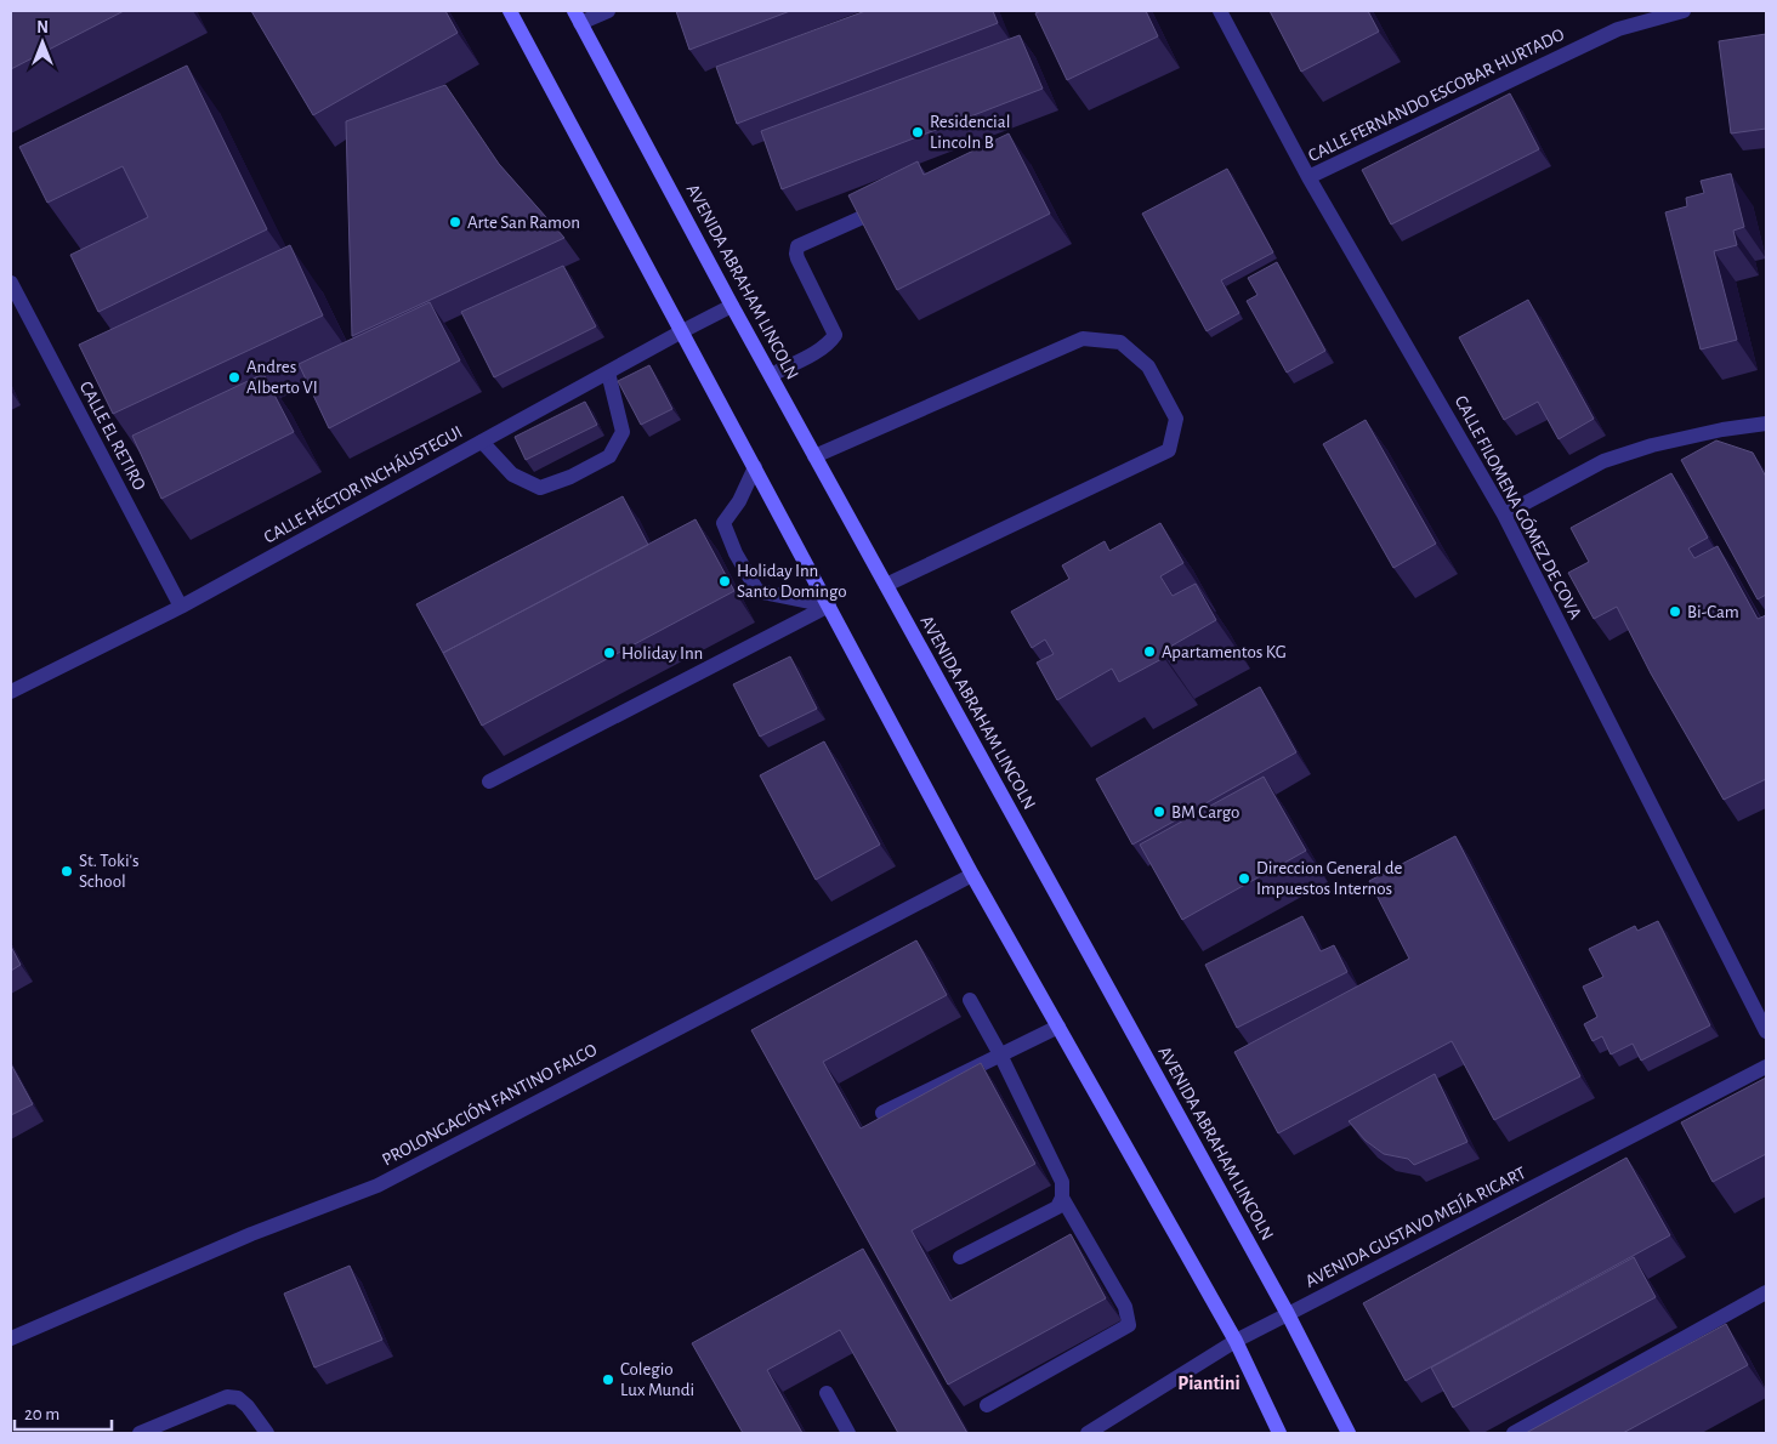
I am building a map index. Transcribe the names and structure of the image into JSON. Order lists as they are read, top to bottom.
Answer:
{
  "streets": {
    "main road": ["AVENIDA ABRAHAM LINCOLN"],
    "street": [
      "CALLE FERNANDO ESCOBAR HURTADO",
      "CALLE EL RETIRO",
      "CALLE HÉCTOR INCHÁUSTEGUI",
      "CALLE FILOMENA GÓMEZ DE COVA",
      "PROLONGACIÓN FANTINO FALCO",
      "AVENIDA GUSTAVO MEJÍA RICART"
    ]
  },
  "crossings": [
    ["CALLE FERNANDO ESCOBAR HURTADO", "CALLE FILOMENA GÓMEZ DE COVA"],
    ["AVENIDA ABRAHAM LINCOLN", "CALLE HÉCTOR INCHÁUSTEGUI"],
    ["AVENIDA ABRAHAM LINCOLN", "AVENIDA GUSTAVO MEJÍA RICART"],
    ["CALLE EL RETIRO", "CALLE HÉCTOR INCHÁUSTEGUI"]
  ],
  "districts": ["Piantini"],
  "places": [
    "Residencial Lincoln B",
    "Arte San Ramon",
    "Andres Alberto VI",
    "Holiday Inn Santo Domingo",
    "Bi-Cam",
    "Apartamentos KG",
    "Holiday Inn",
    "BM Cargo",
    "St. Toki's School",
    "Direccion General de Impuestos Internos",
    "Colegio Lux Mundi"
  ],
  "scale_bar": "20 m",
  "north": "top"
}
